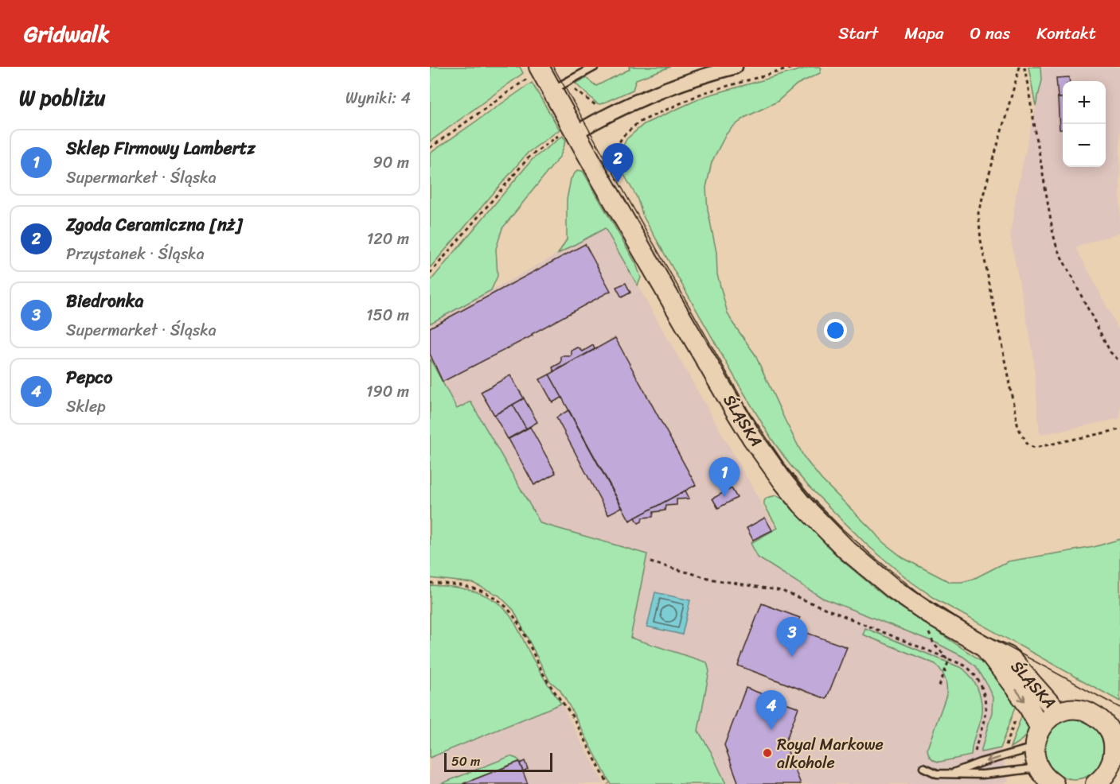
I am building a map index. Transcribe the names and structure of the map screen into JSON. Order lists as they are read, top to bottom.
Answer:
{
  "streets": {
    "street": ["ŚLĄSKA"]
  },
  "places": ["Royal Markowe alkohole"],
  "scale_bar": "50 m",
  "page": {
    "header": "Gridwalk",
    "nav": [
      "Start",
      "Mapa",
      "O nas",
      "Kontakt"
    ],
    "heading": ["W pobliżu", "Wyniki: 4"],
    "map_buttons": ["+", "−"],
    "list": [
      {
        "mark": "1",
        "name": "Sklep Firmowy Lambertz",
        "note": "Supermarket · Śląska",
        "value": "90 m"
      },
      {
        "mark": "2",
        "name": "Zgoda Ceramiczna [nż]",
        "note": "Przystanek · Śląska",
        "value": "120 m"
      },
      {
        "mark": "3",
        "name": "Biedronka",
        "note": "Supermarket · Śląska",
        "value": "150 m"
      },
      {
        "mark": "4",
        "name": "Pepco",
        "note": "Sklep",
        "value": "190 m"
      }
    ],
    "pins": [
      "2",
      "1",
      "3",
      "4"
    ],
    "scale": "50 m"
  }
}
